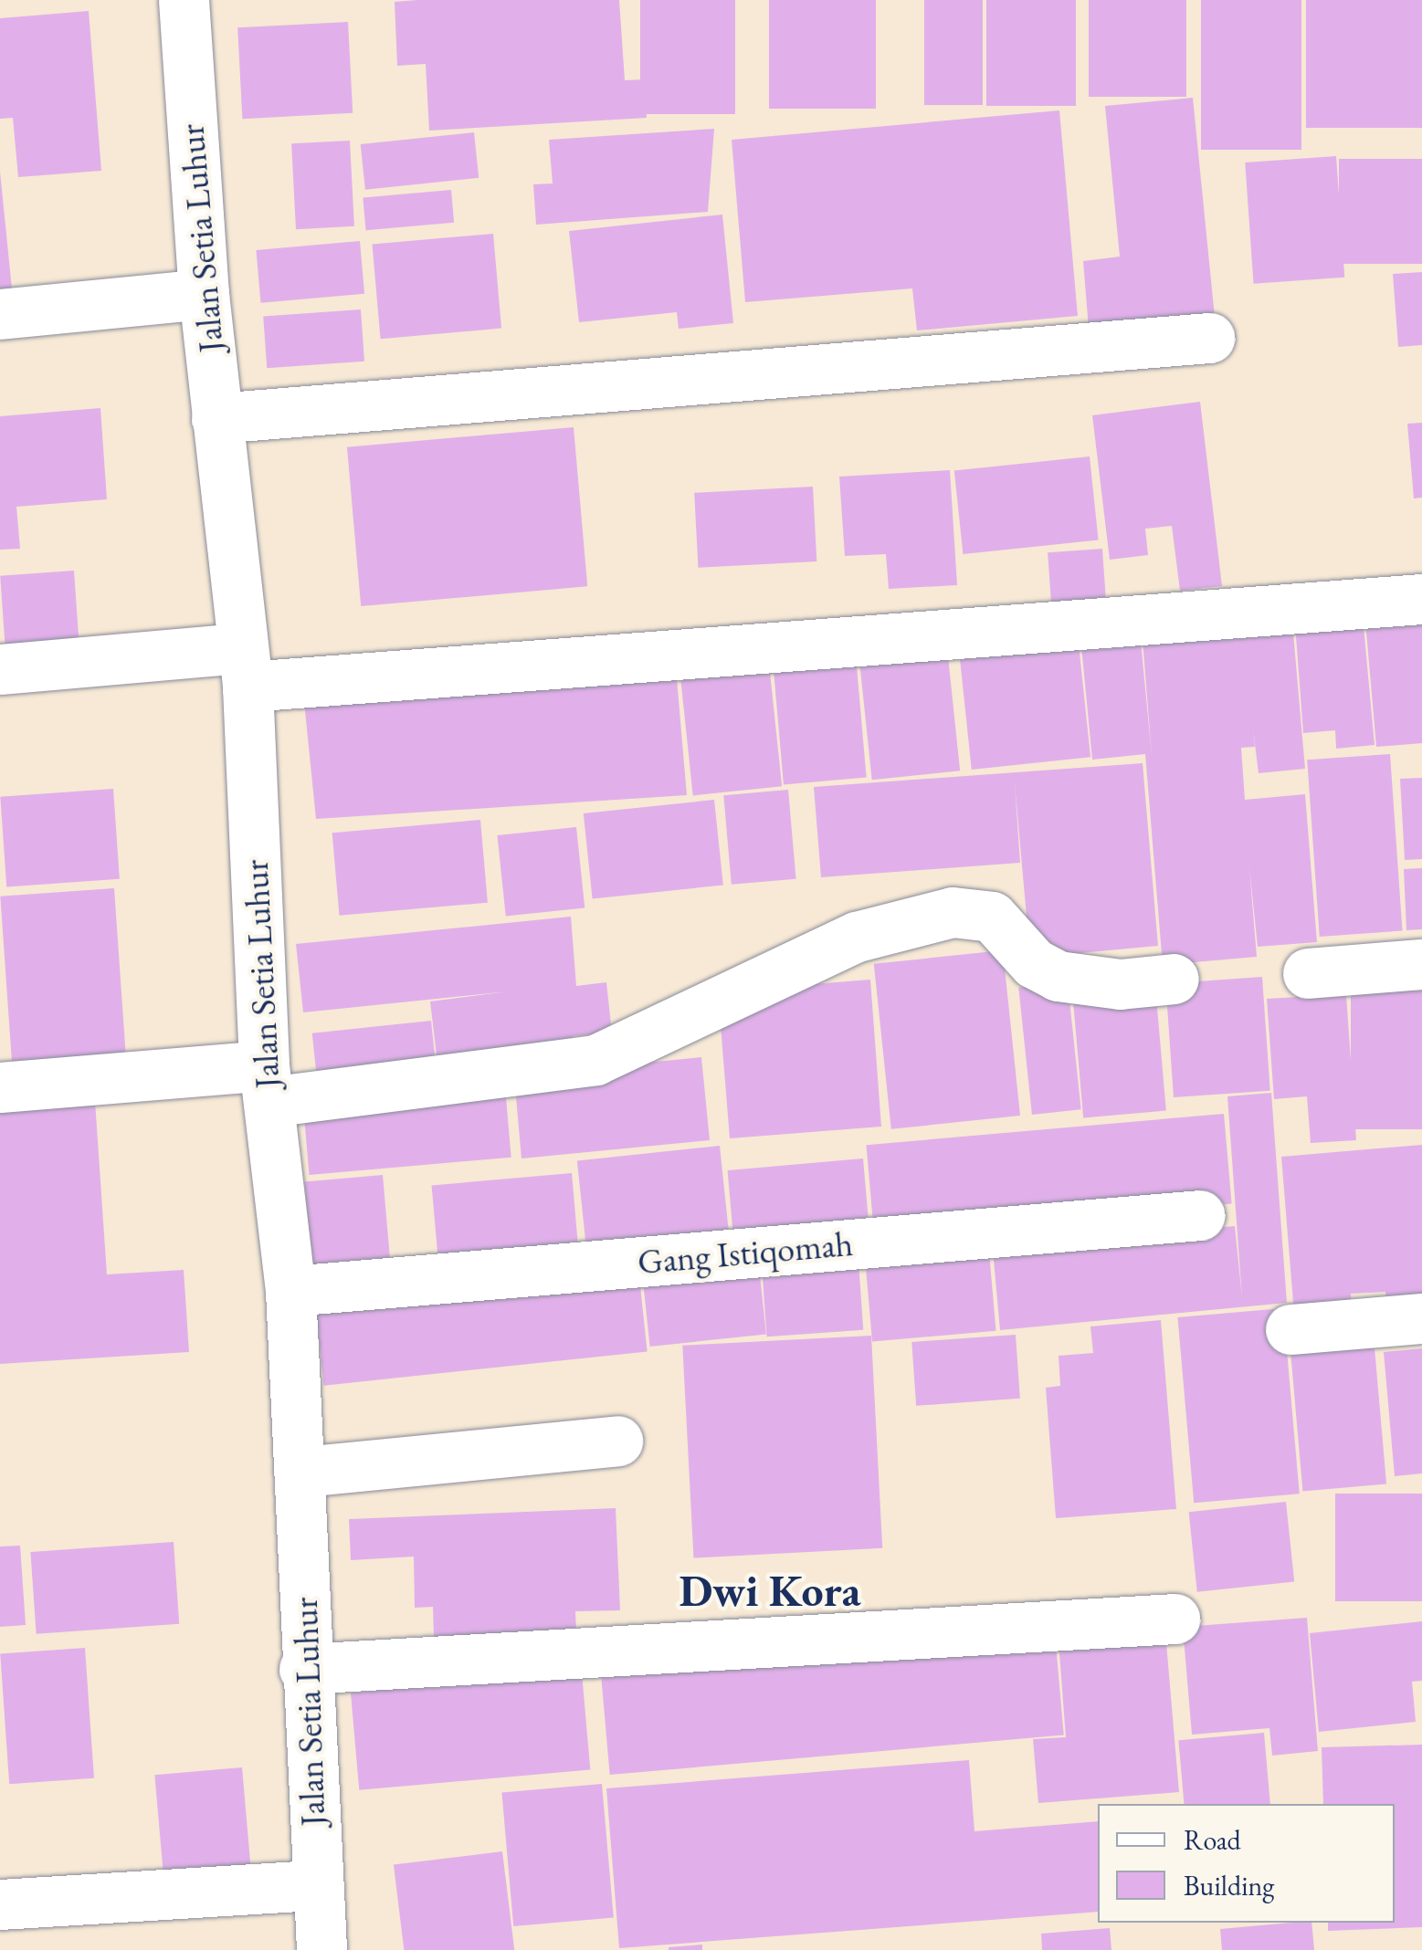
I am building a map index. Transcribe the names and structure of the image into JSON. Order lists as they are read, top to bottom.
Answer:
{
  "streets": {
    "street": ["Jalan Setia Luhur", "Gang Istiqomah"]
  },
  "crossings": [
    ["Jalan Setia Luhur", "Gang Istiqomah"]
  ],
  "districts": ["Dwi Kora"],
  "legend": ["Road", "Building"]
}
